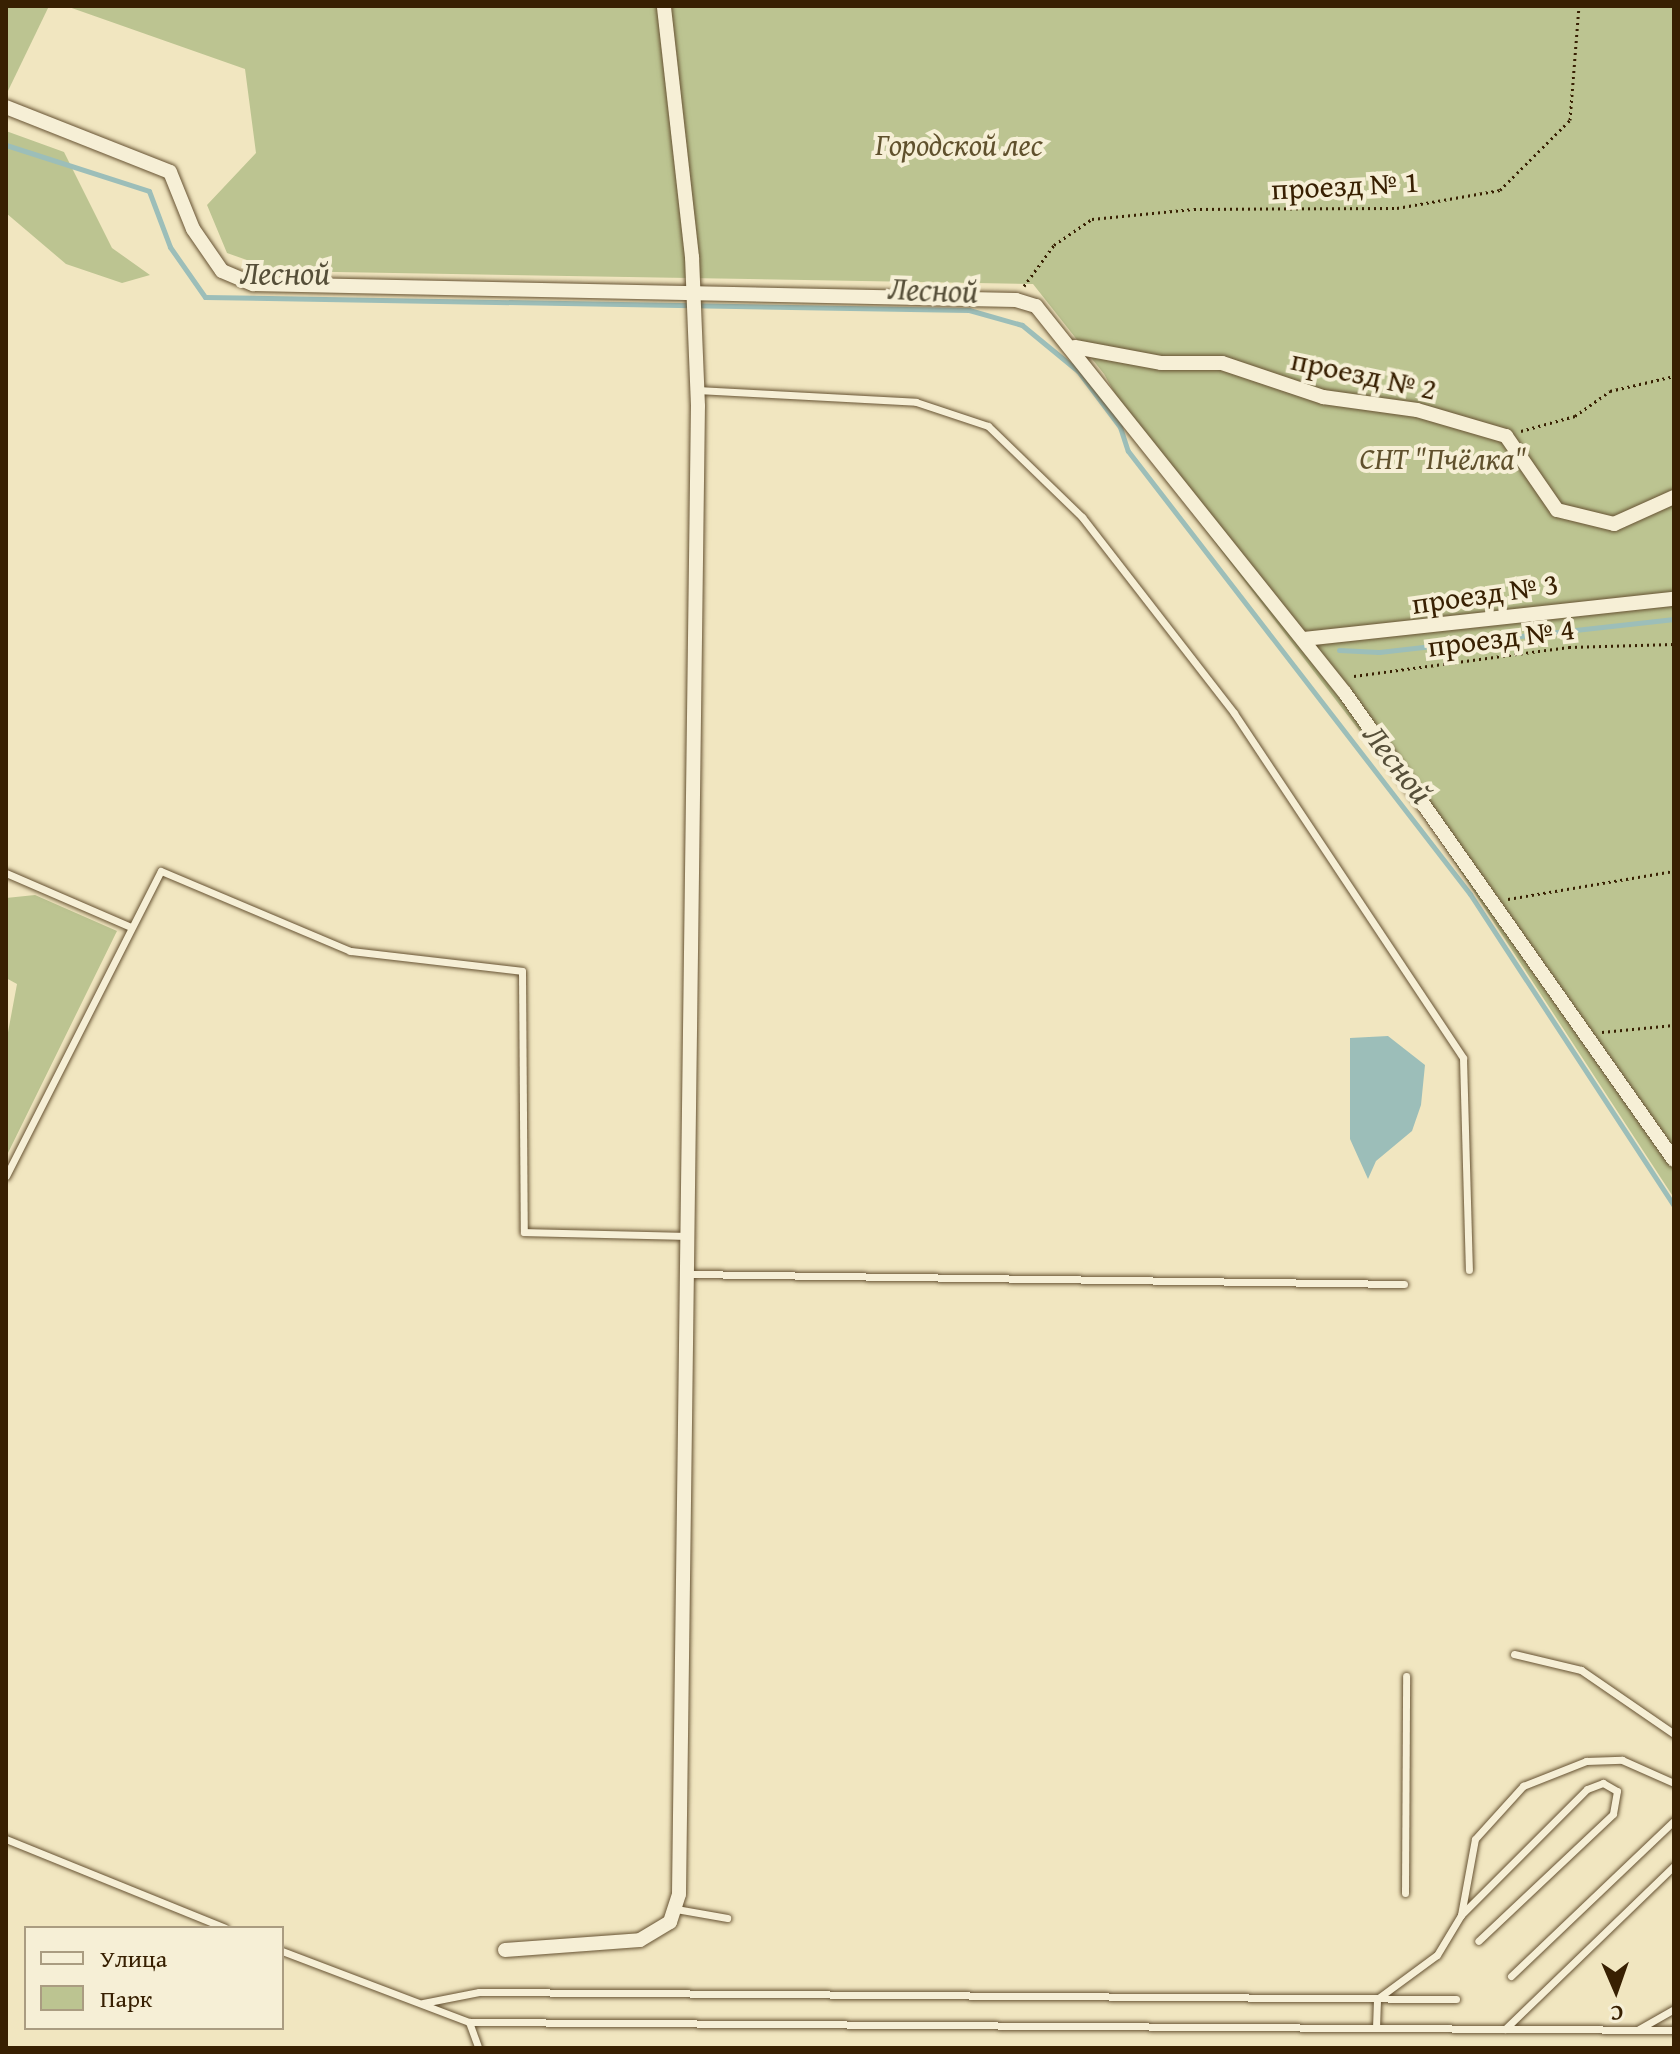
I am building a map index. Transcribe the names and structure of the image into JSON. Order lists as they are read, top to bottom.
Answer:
{
  "streets": {
    "street": ["проезд № 2", "проезд № 3"],
    "path": ["проезд № 1", "проезд № 4"]
  },
  "water": ["Лесной"],
  "parks": ["Городской лес", "СНТ \"Пчёлка\""],
  "legend": ["Улица", "Парк"],
  "north": "bottom"
}
